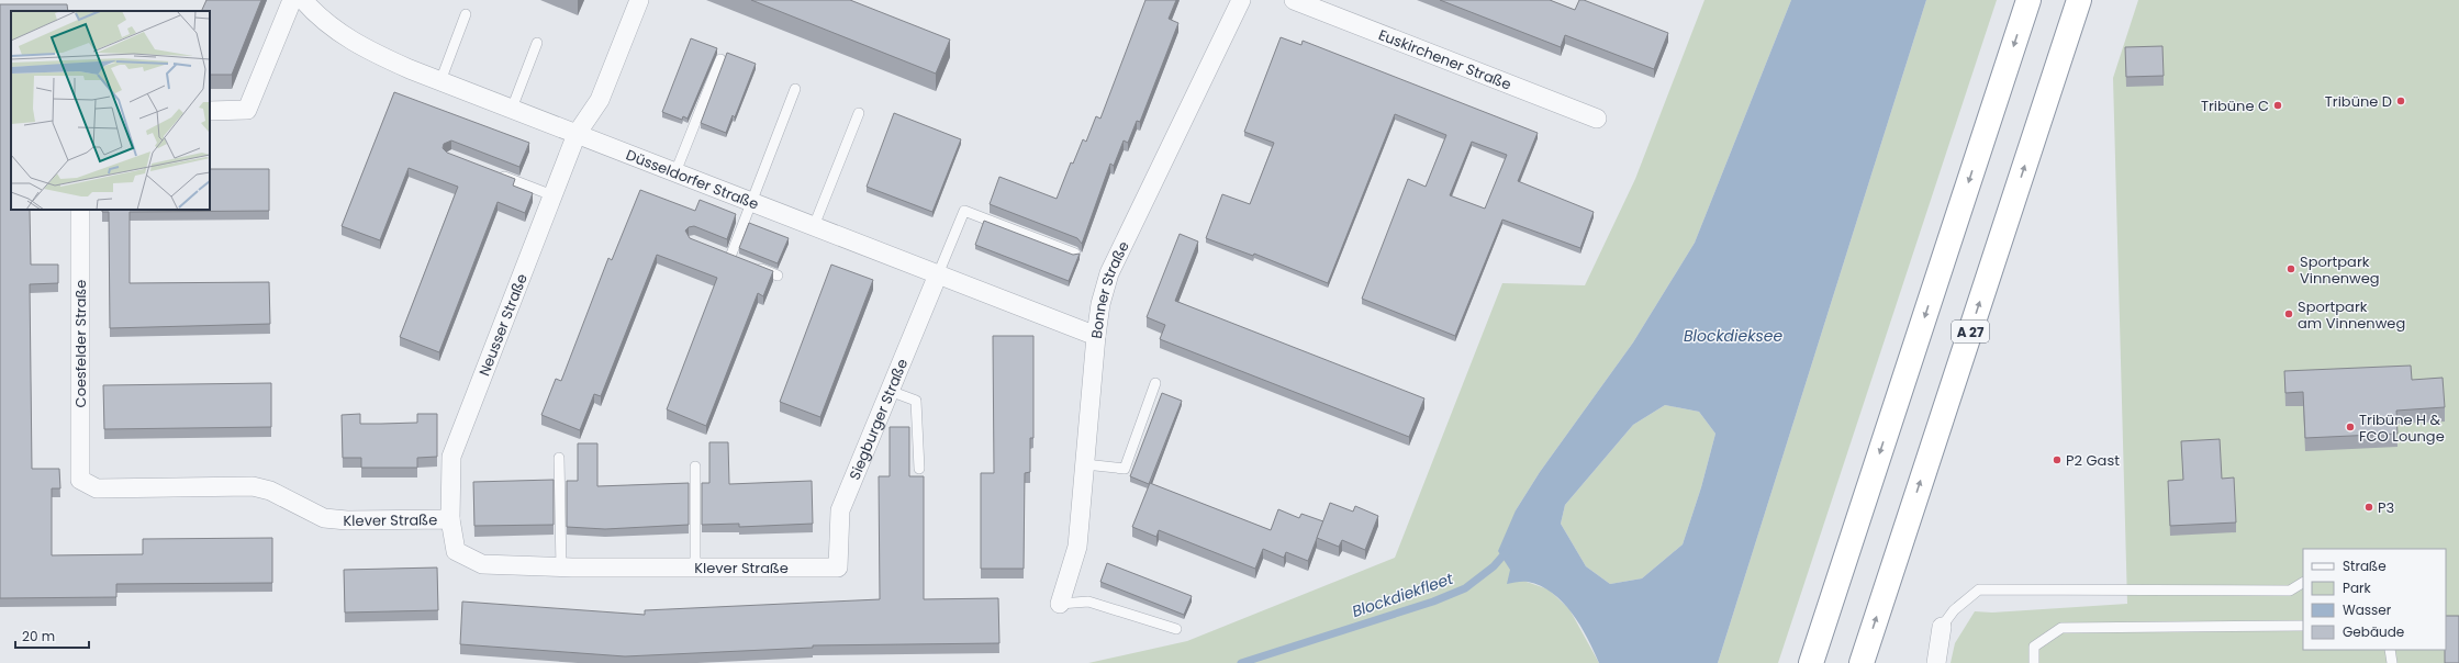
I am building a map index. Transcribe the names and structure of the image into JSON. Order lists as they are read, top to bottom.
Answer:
{
  "streets": {
    "highway": ["A 27"],
    "street": [
      "Euskirchener Straße",
      "Düsseldorfer Straße",
      "Bonner Straße",
      "Neusser Straße",
      "Coesfelder Straße",
      "Siegburger Straße",
      "Klever Straße"
    ]
  },
  "crossings": [
    ["Düsseldorfer Straße", "Bonner Straße"],
    ["Düsseldorfer Straße", "Neusser Straße"],
    ["Düsseldorfer Straße", "Siegburger Straße"],
    ["Neusser Straße", "Klever Straße"],
    ["Coesfelder Straße", "Klever Straße"],
    ["Siegburger Straße", "Klever Straße"]
  ],
  "water": ["Blockdieksee", "Blockdiekfleet"],
  "places": [
    "Tribüne D",
    "Tribüne C",
    "Sportpark Vinnenweg",
    "Sportpark am Vinnenweg",
    "Tribüne H & FCO Lounge",
    "P2 Gast",
    "P3"
  ],
  "legend": [
    "Straße",
    "Park",
    "Wasser",
    "Gebäude"
  ],
  "scale_bar": "20 m"
}
